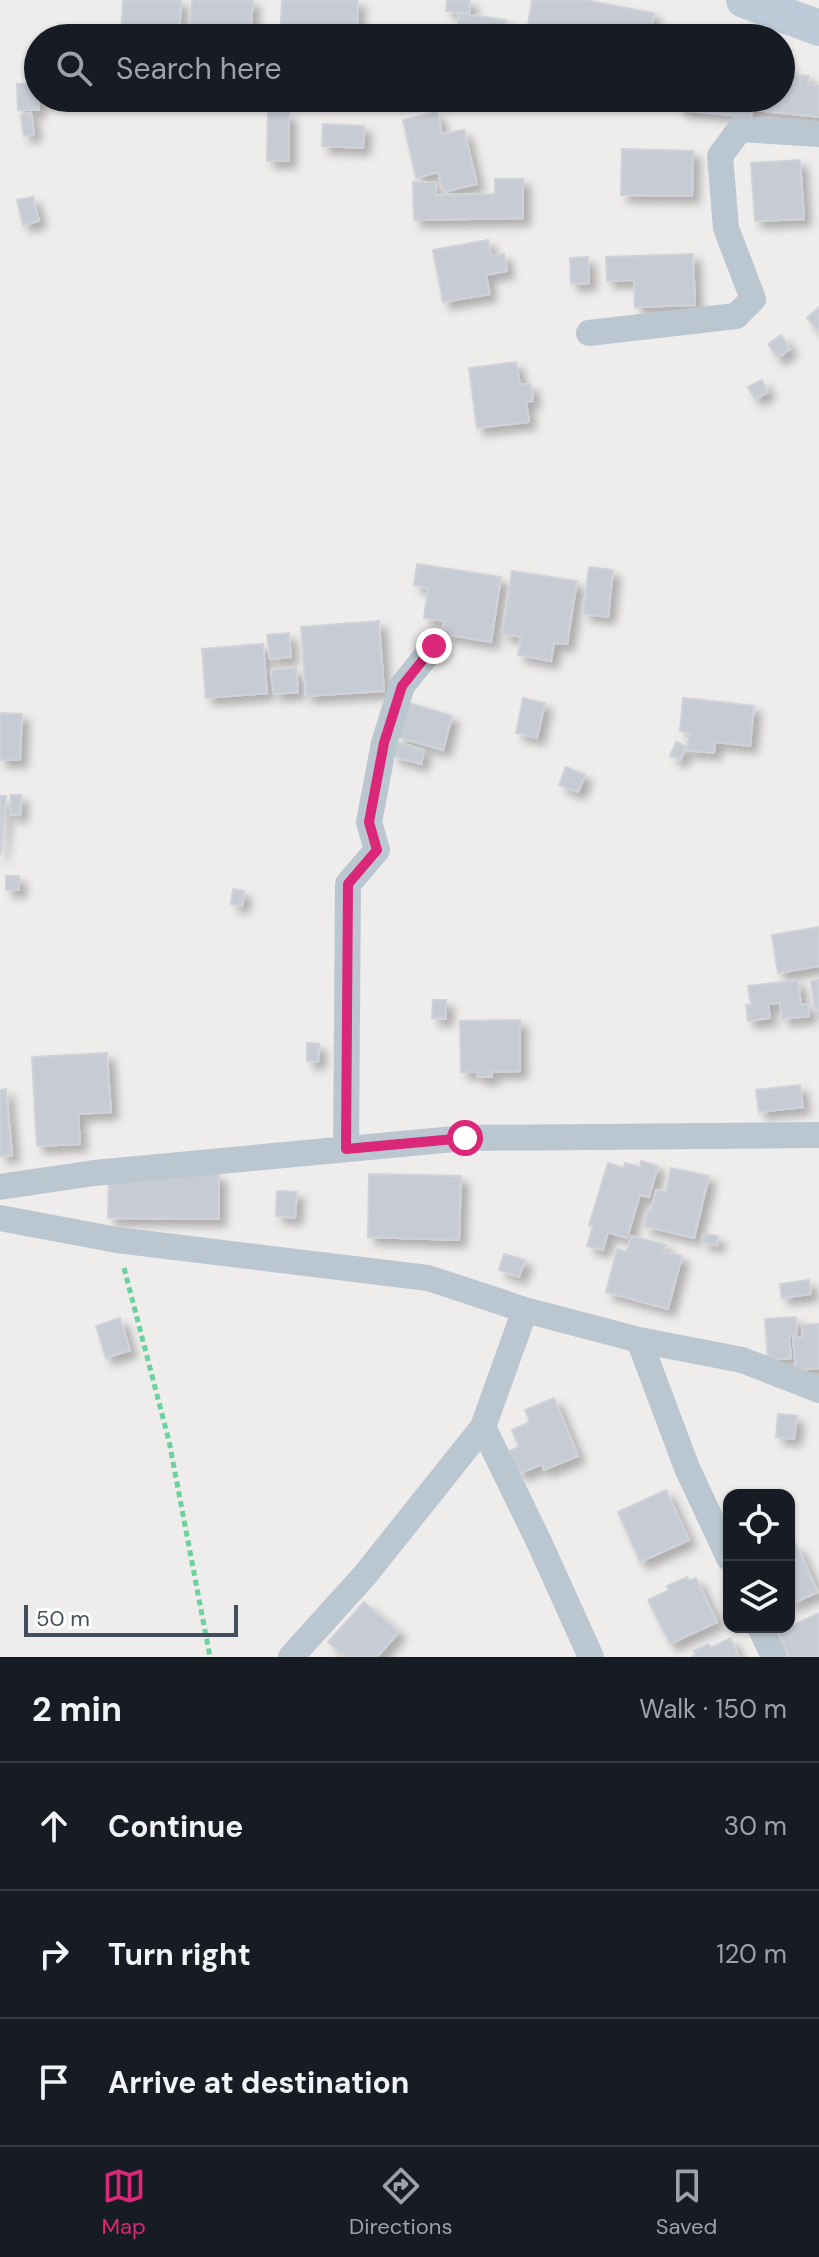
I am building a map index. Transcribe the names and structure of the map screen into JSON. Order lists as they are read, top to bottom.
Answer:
{
  "scale_bar": "50 m",
  "page": {
    "search": "Search here",
    "scale": "50 m",
    "heading": ["2 min", "Walk · 150 m"],
    "list": [
      ["Continue", "30 m"],
      ["Turn right", "120 m"],
      "Arrive at destination"
    ],
    "nav": ["Map", "Directions", "Saved"]
  }
}
